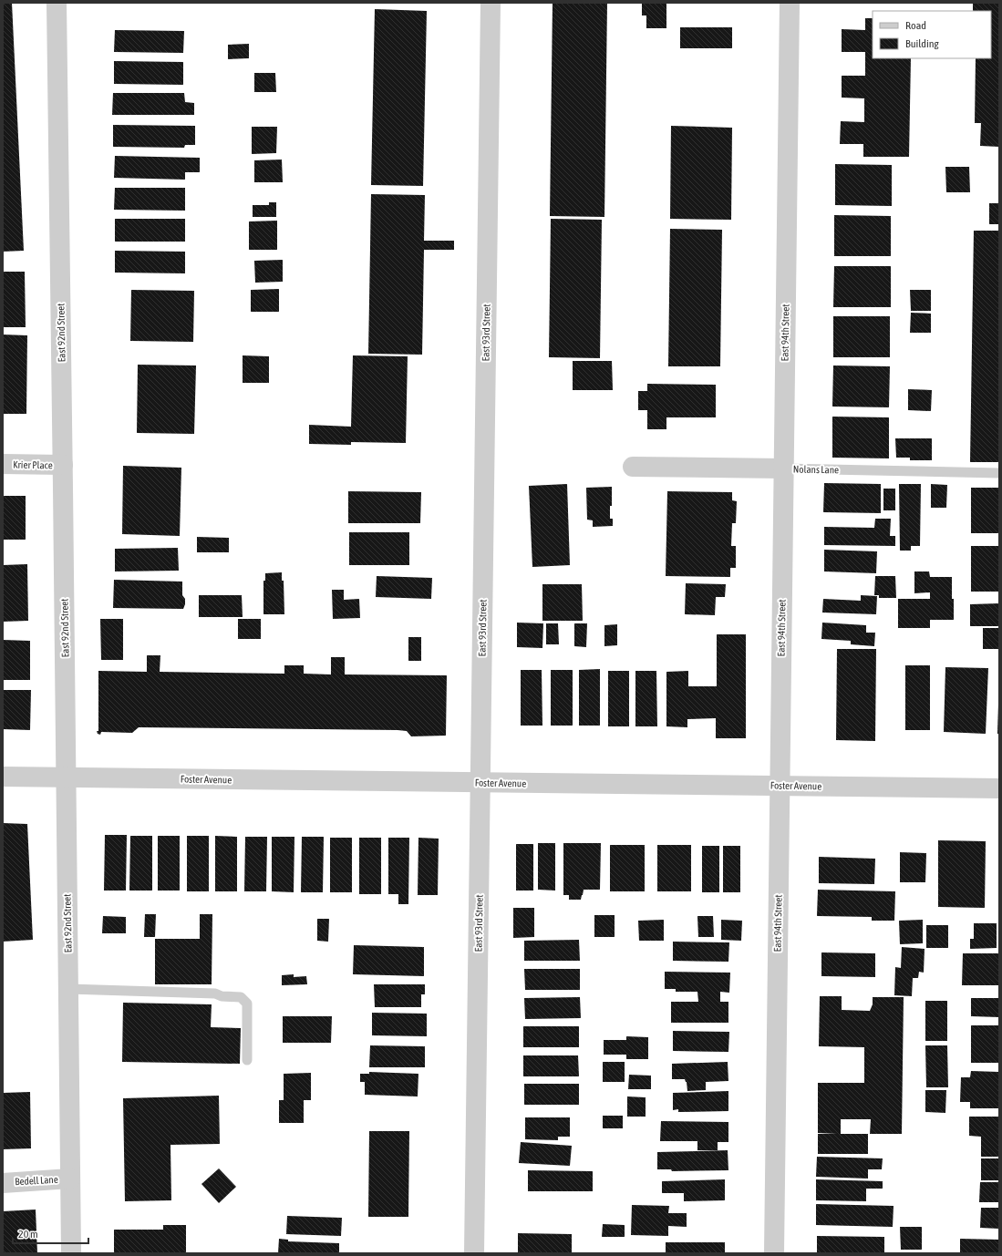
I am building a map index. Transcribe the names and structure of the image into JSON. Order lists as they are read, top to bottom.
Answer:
{
  "streets": {
    "street": [
      "East 92nd Street",
      "East 93rd Street",
      "East 94th Street",
      "Krier Place",
      "Nolans Lane",
      "Foster Avenue",
      "Bedell Lane"
    ]
  },
  "crossings": [
    ["East 92nd Street", "Krier Place"],
    ["East 92nd Street", "Foster Avenue"],
    ["East 92nd Street", "Bedell Lane"],
    ["East 93rd Street", "Foster Avenue"],
    ["East 94th Street", "Nolans Lane"],
    ["East 94th Street", "Foster Avenue"]
  ],
  "legend": ["Road", "Building"],
  "scale_bar": "20 m"
}
